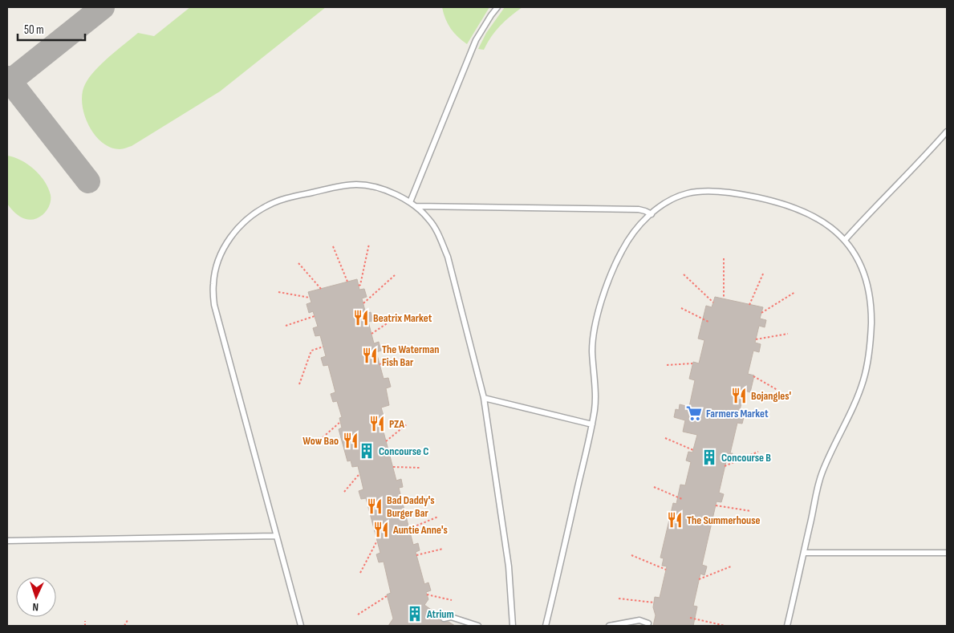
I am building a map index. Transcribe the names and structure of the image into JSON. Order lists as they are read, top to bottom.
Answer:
{
  "places": {
    "restaurant": [
      "Beatrix Market",
      "The Waterman Fish Bar",
      "Bojangles'",
      "PZA",
      "Wow Bao",
      "Bad Daddy's Burger Bar",
      "The Summerhouse",
      "Auntie Anne's"
    ],
    "supermarket": ["Farmers Market"],
    "building": ["Concourse C", "Concourse B", "Atrium"]
  },
  "scale_bar": "50 m",
  "north": "bottom"
}
